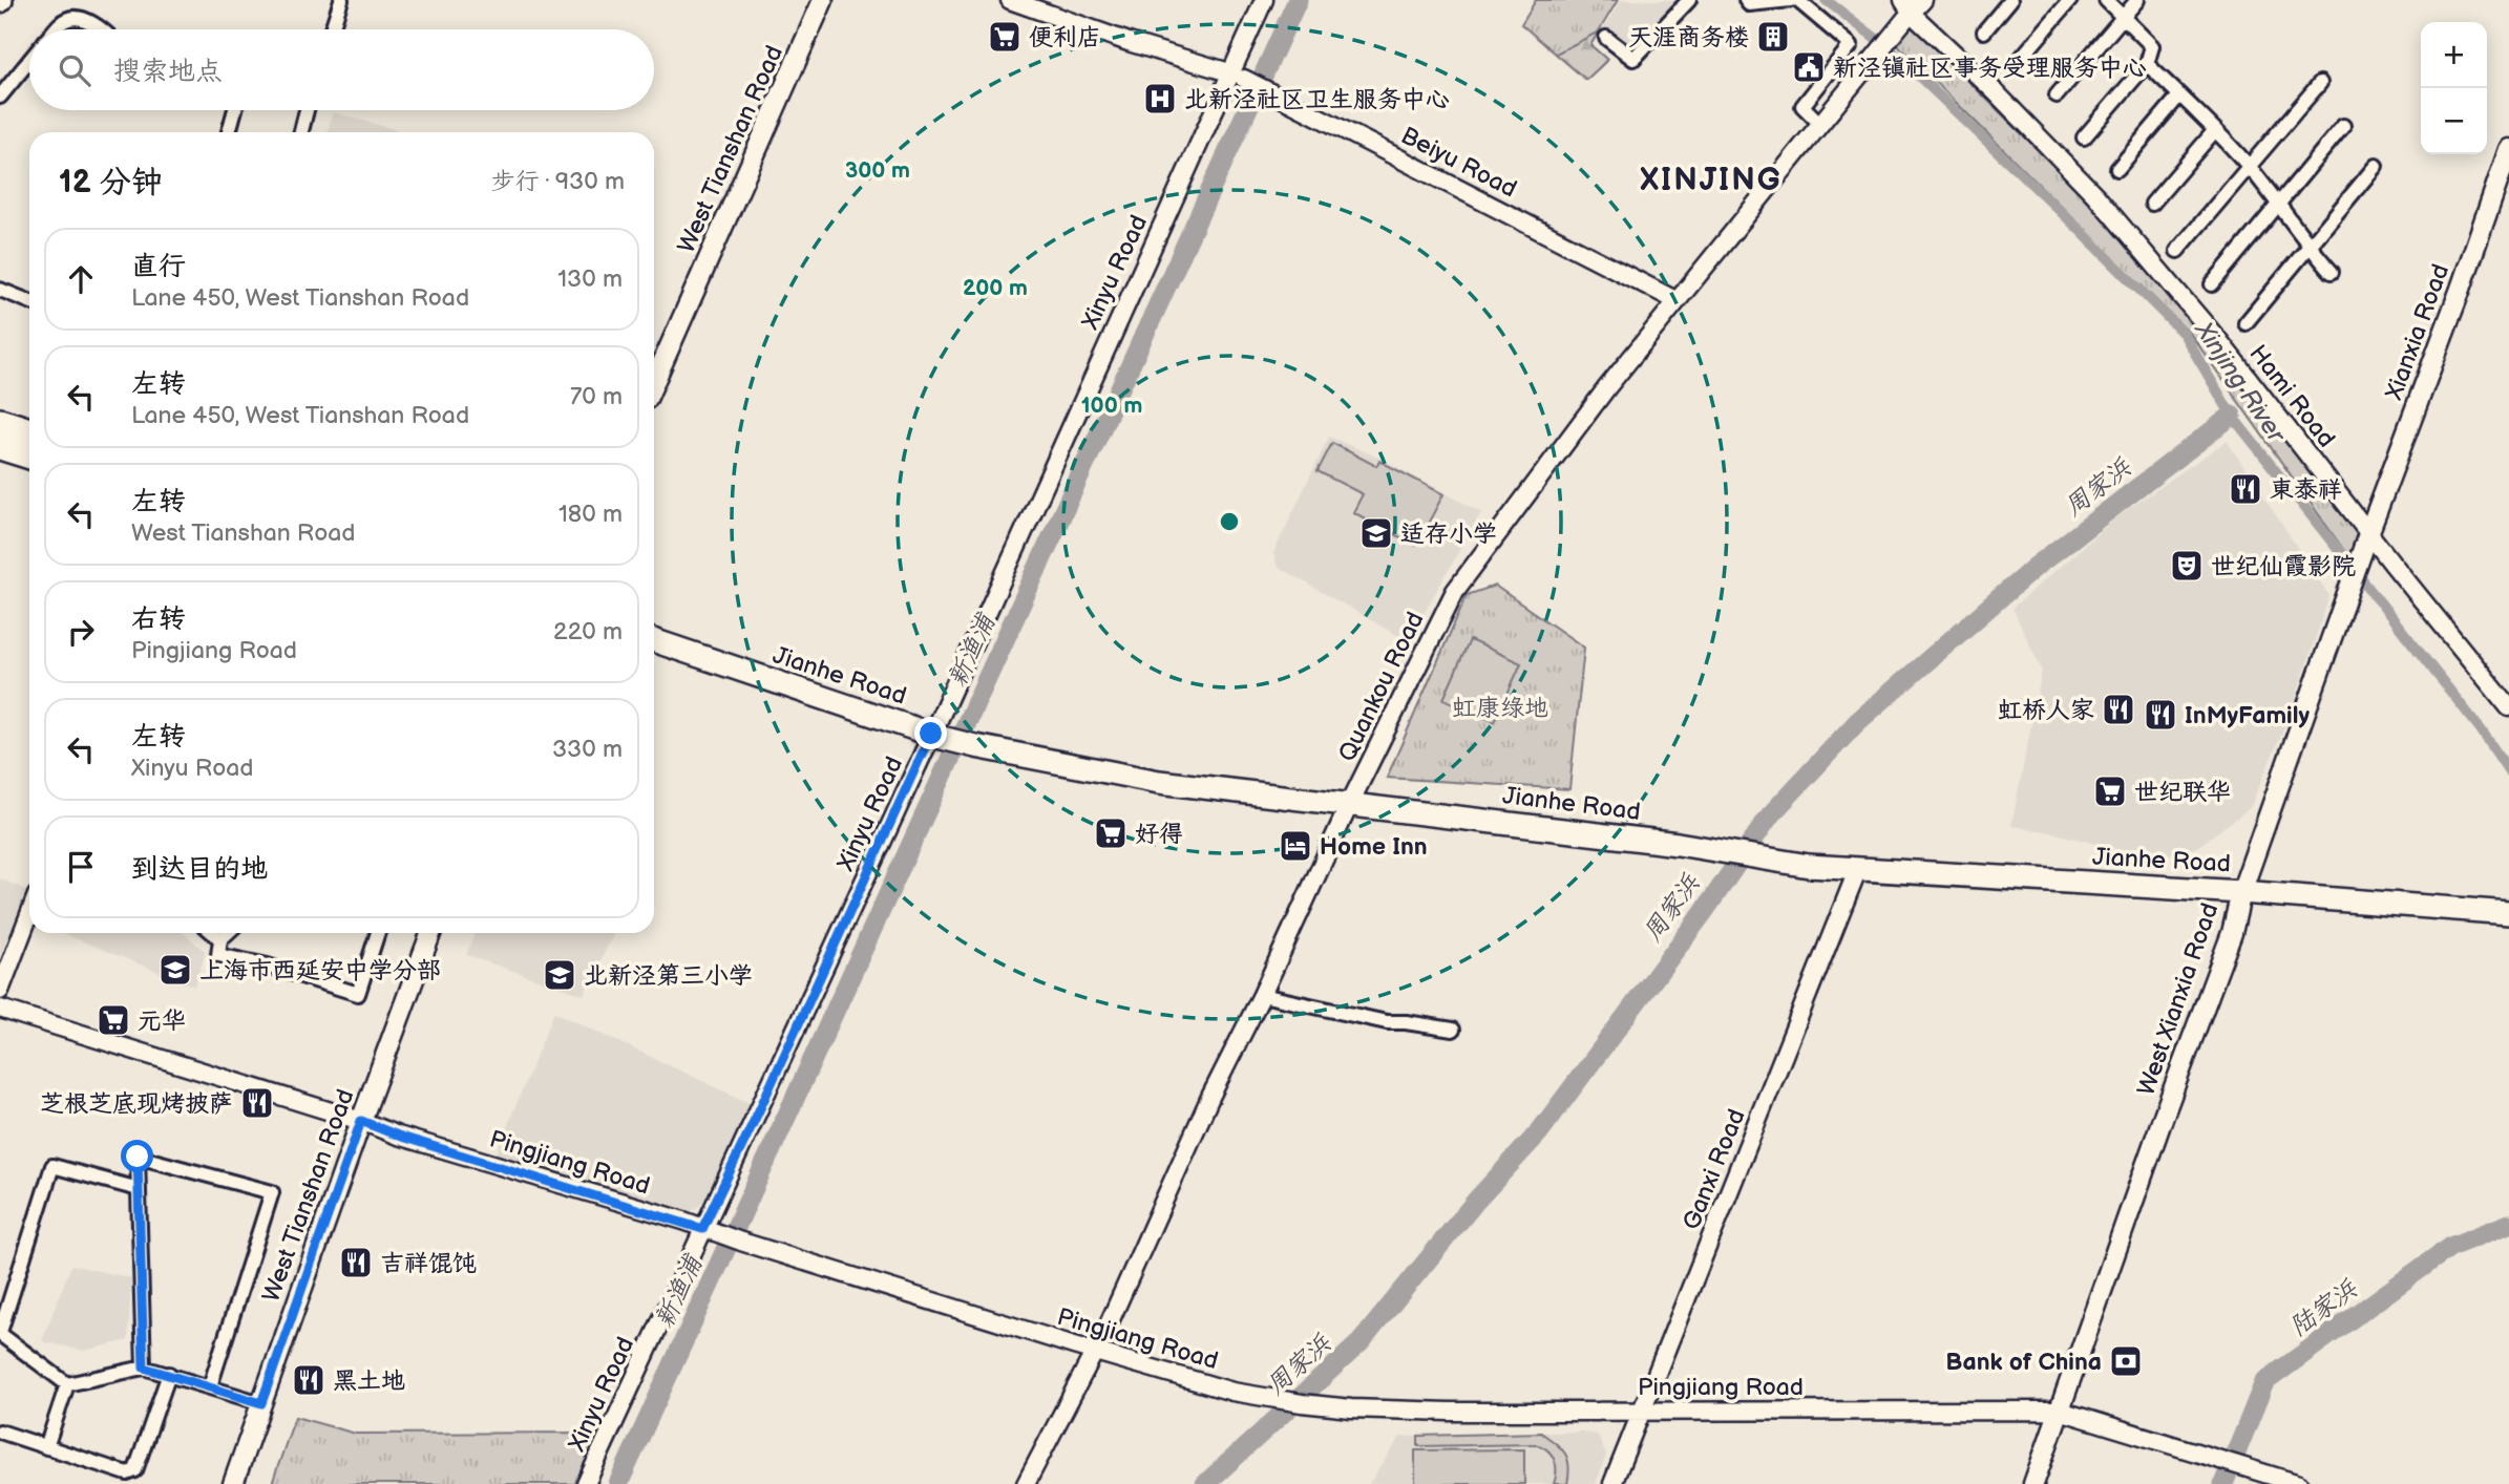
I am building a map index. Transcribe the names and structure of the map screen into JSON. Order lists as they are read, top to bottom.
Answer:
{
  "streets": {
    "main road": [
      "West Tianshan Road",
      "Xianxia Road",
      "Jianhe Road",
      "West Xianxia Road"
    ],
    "street": [
      "Beiyu Road",
      "Xinyu Road",
      "Hami Road",
      "Quankou Road",
      "Pingjiang Road",
      "Ganxi Road"
    ]
  },
  "crossings": [
    ["West Tianshan Road", "Pingjiang Road"],
    ["Beiyu Road", "Xinyu Road"],
    ["Beiyu Road", "Quankou Road"],
    ["Xinyu Road", "Jianhe Road"],
    ["Xinyu Road", "Pingjiang Road"],
    ["Xianxia Road", "Hami Road"],
    ["Xianxia Road", "West Xianxia Road"],
    ["Hami Road", "Quankou Road"],
    ["Hami Road", "West Xianxia Road"],
    ["Jianhe Road", "Quankou Road"],
    ["Jianhe Road", "West Xianxia Road"],
    ["Jianhe Road", "Ganxi Road"],
    ["Quankou Road", "Pingjiang Road"],
    ["West Xianxia Road", "Pingjiang Road"],
    ["Pingjiang Road", "Ganxi Road"]
  ],
  "districts": ["XINJING"],
  "water": [
    "Xinjing River",
    "周家浜",
    "新渔浦",
    "陆家浜"
  ],
  "parks": ["虹康绿地"],
  "places": {
    "supermarket": [
      "便利店",
      "世纪联华",
      "好得",
      "元华"
    ],
    "building": ["天涯商务楼"],
    "public building": ["新泾镇社区事务受理服务中心"],
    "hospital": ["北新泾社区卫生服务中心"],
    "restaurant": [
      "東泰祥",
      "虹桥人家",
      "InMyFamily",
      "芝根芝底现烤披萨",
      "吉祥馄饨",
      "黑土地"
    ],
    "school or university": ["适存小学", "上海市西延安中学分部", "北新泾第三小学"],
    "theatre": ["世纪仙霞影院"],
    "hotel": ["Home Inn"],
    "bank": ["Bank of China"]
  },
  "page": {
    "map_buttons": ["+", "−"],
    "search": "搜索地点",
    "heading": ["12 分钟", "步行 · 930 m"],
    "list": [
      ["直行", "Lane 450, West Tianshan Road", "130 m"],
      ["左转", "Lane 450, West Tianshan Road", "70 m"],
      ["左转", "West Tianshan Road", "180 m"],
      ["右转", "Pingjiang Road", "220 m"],
      ["左转", "Xinyu Road", "330 m"],
      "到达目的地"
    ]
  },
  "rings": ["300 m", "200 m", "100 m"]
}
